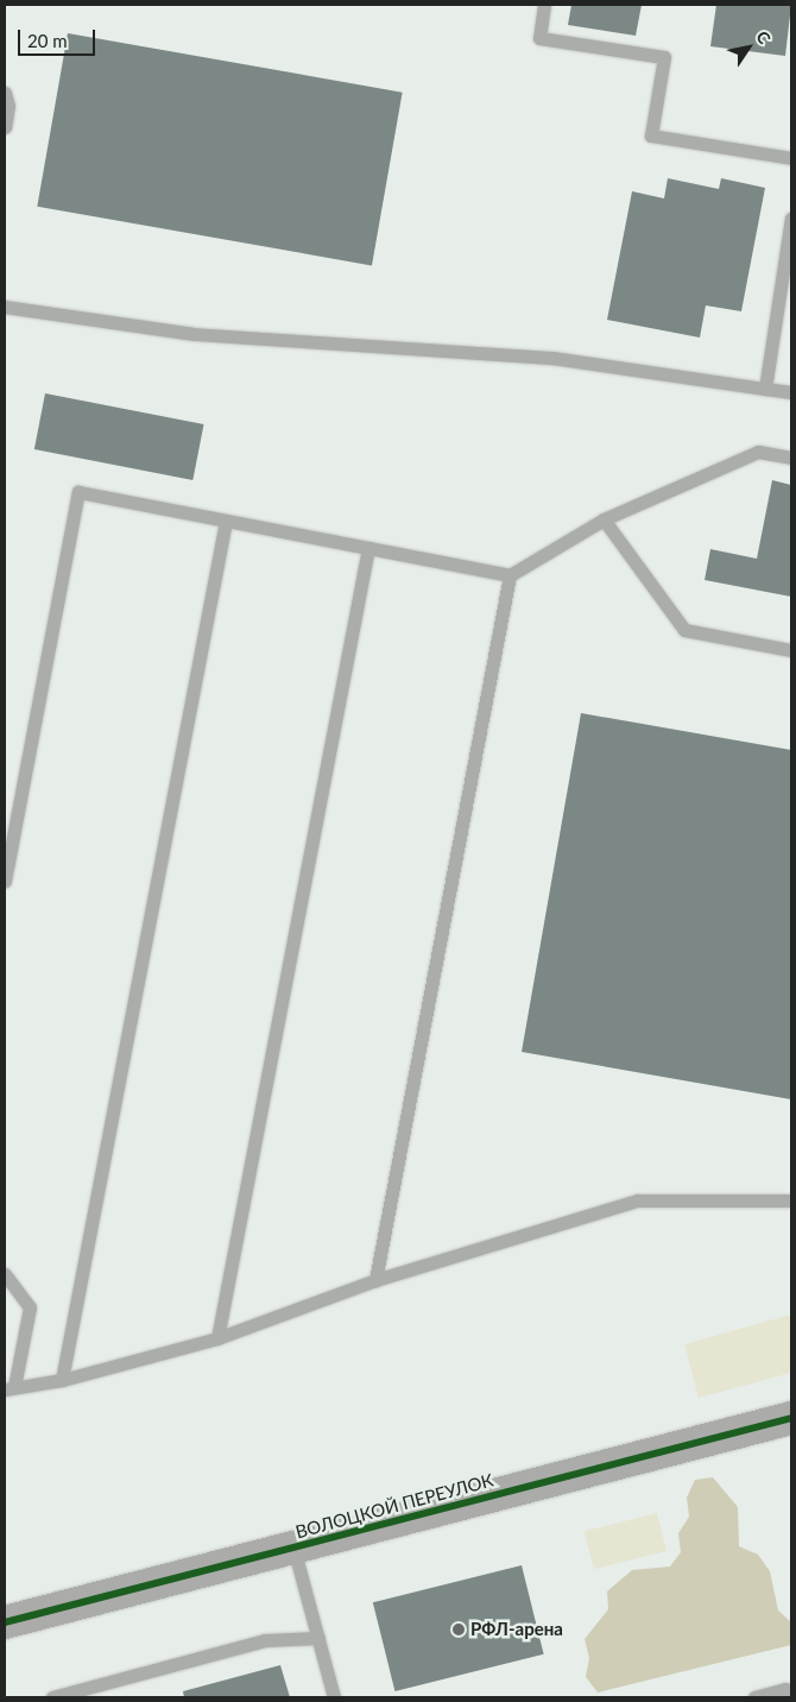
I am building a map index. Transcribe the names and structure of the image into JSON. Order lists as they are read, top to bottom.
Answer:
{
  "streets": {
    "street": ["ВОЛОЦКОЙ ПЕРЕУЛОК"]
  },
  "places": ["РФЛ-арена"],
  "scale_bar": "20 m",
  "north": "top right"
}
